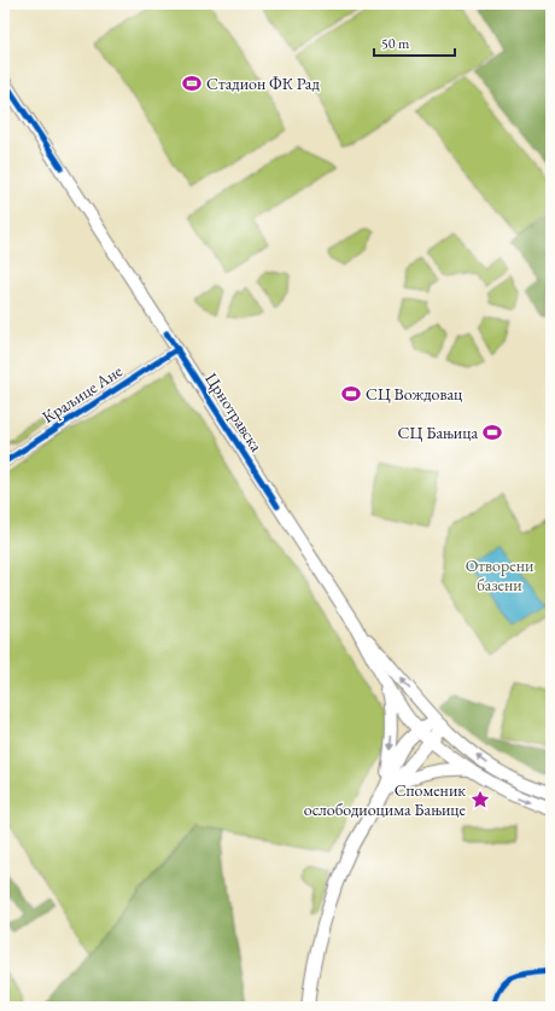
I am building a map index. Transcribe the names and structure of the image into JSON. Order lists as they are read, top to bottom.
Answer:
{
  "streets": {
    "main road": ["Црнотравска"],
    "street": ["Краљице Ане"]
  },
  "crossings": [
    ["Краљице Ане", "Црнотравска"]
  ],
  "parks": ["Отворени базени"],
  "places": {
    "sports": ["Стадион ФК Рад", "СЦ Вождовац", "СЦ Бањица"],
    "place": ["Споменик ослободиоцима Бањице"]
  },
  "scale_bar": "50 m"
}
